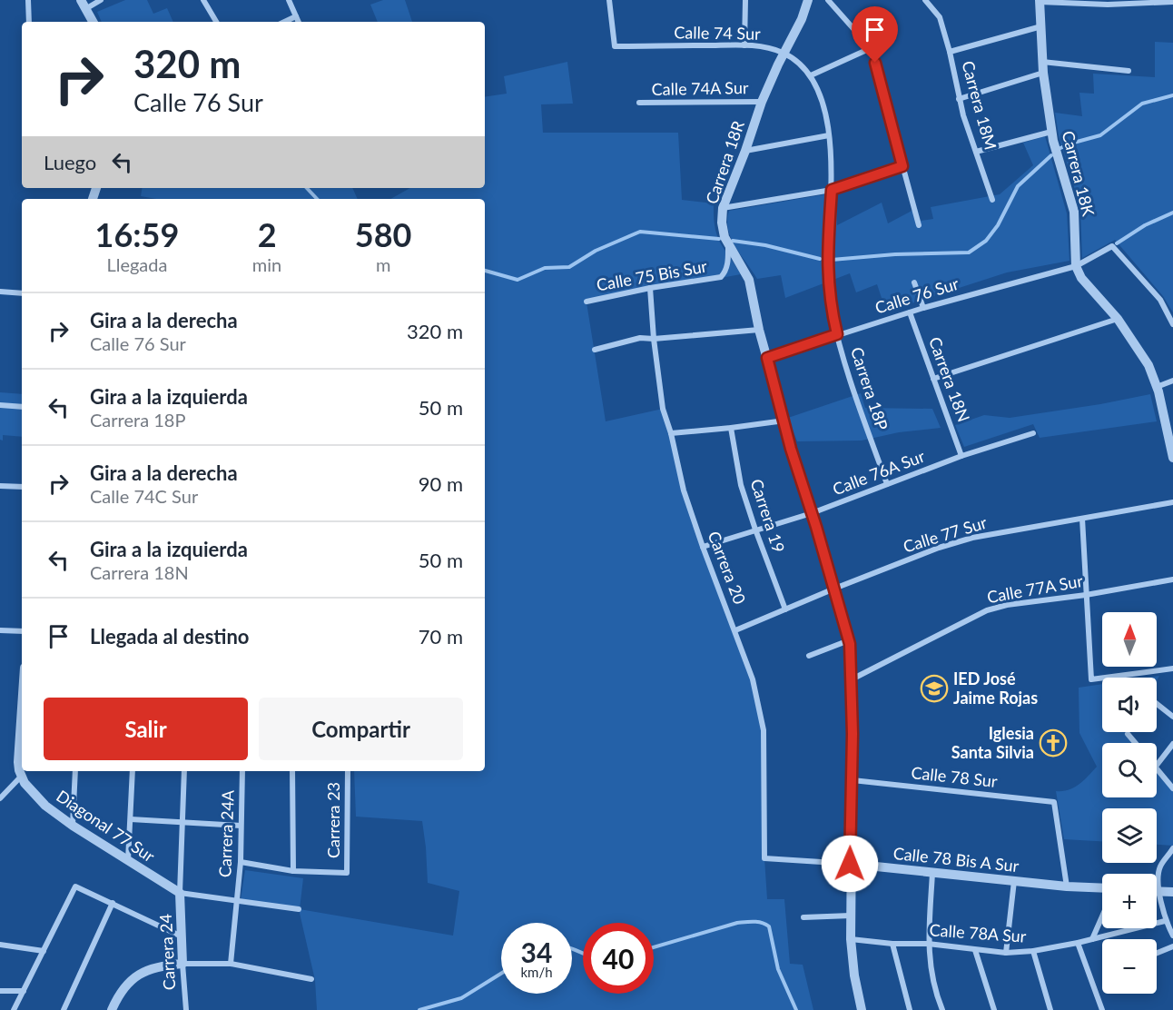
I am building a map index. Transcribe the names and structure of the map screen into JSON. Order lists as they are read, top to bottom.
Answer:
{
  "streets": {
    "street": [
      "Calle 74 Sur",
      "Calle 74A Sur",
      "Carrera 18M",
      "Carrera 18R",
      "Carrera 18K",
      "Calle 75 Bis Sur",
      "Calle 76 Sur",
      "Carrera 18N",
      "Carrera 18P",
      "Calle 76A Sur",
      "Carrera 19",
      "Calle 77 Sur",
      "Carrera 20",
      "Calle 77A Sur",
      "Calle 78 Sur",
      "Carrera 23",
      "Diagonal 77 Sur",
      "Carrera 24A",
      "Calle 78 Bis A Sur",
      "Calle 78A Sur",
      "Carrera 24"
    ]
  },
  "crossings": [
    ["Calle 74 Sur", "Carrera 18R"],
    ["Calle 74 Sur", "Carrera 18P"],
    ["Calle 74A Sur", "Carrera 18R"],
    ["Carrera 18R", "Calle 75 Bis Sur"],
    ["Carrera 18R", "Calle 76 Sur"],
    ["Carrera 18R", "Calle 76A Sur"],
    ["Carrera 18R", "Calle 77 Sur"],
    ["Carrera 18R", "Calle 77A Sur"],
    ["Carrera 18R", "Calle 78 Sur"],
    ["Carrera 18R", "Calle 78 Bis A Sur"],
    ["Carrera 18R", "Calle 78A Sur"],
    ["Carrera 18K", "Calle 76 Sur"],
    ["Calle 75 Bis Sur", "Carrera 20"],
    ["Calle 76 Sur", "Carrera 18N"],
    ["Calle 76 Sur", "Carrera 18P"],
    ["Carrera 18N", "Calle 76A Sur"],
    ["Carrera 18P", "Calle 76A Sur"],
    ["Calle 76A Sur", "Carrera 19"],
    ["Calle 76A Sur", "Carrera 20"],
    ["Carrera 19", "Calle 77 Sur"],
    ["Calle 77 Sur", "Carrera 20"],
    ["Carrera 20", "Calle 78 Bis A Sur"],
    ["Calle 78 Sur", "Calle 78 Bis A Sur"],
    ["Diagonal 77 Sur", "Carrera 24"]
  ],
  "places": {
    "school or university": ["IED José Jaime Rojas"],
    "church": ["Iglesia Santa Silvia"]
  },
  "north": "top",
  "page": {
    "turn": ["320 m", "Calle 76 Sur"],
    "then": "Luego",
    "eta": [
      "16:59",
      "Llegada",
      "2",
      "min",
      "580",
      "m"
    ],
    "list": [
      {
        "name": "Gira a la derecha",
        "note": "Calle 76 Sur",
        "value": "320 m"
      },
      {
        "name": "Gira a la izquierda",
        "note": "Carrera 18P",
        "value": "50 m"
      },
      {
        "name": "Gira a la derecha",
        "note": "Calle 74C Sur",
        "value": "90 m"
      },
      {
        "name": "Gira a la izquierda",
        "note": "Carrera 18N",
        "value": "50 m"
      },
      {
        "name": "Llegada al destino",
        "value": "70 m"
      }
    ],
    "map_buttons": ["+", "−"],
    "buttons": ["Salir", "Compartir"],
    "speed": "34 km/h",
    "limit": "40"
  }
}
